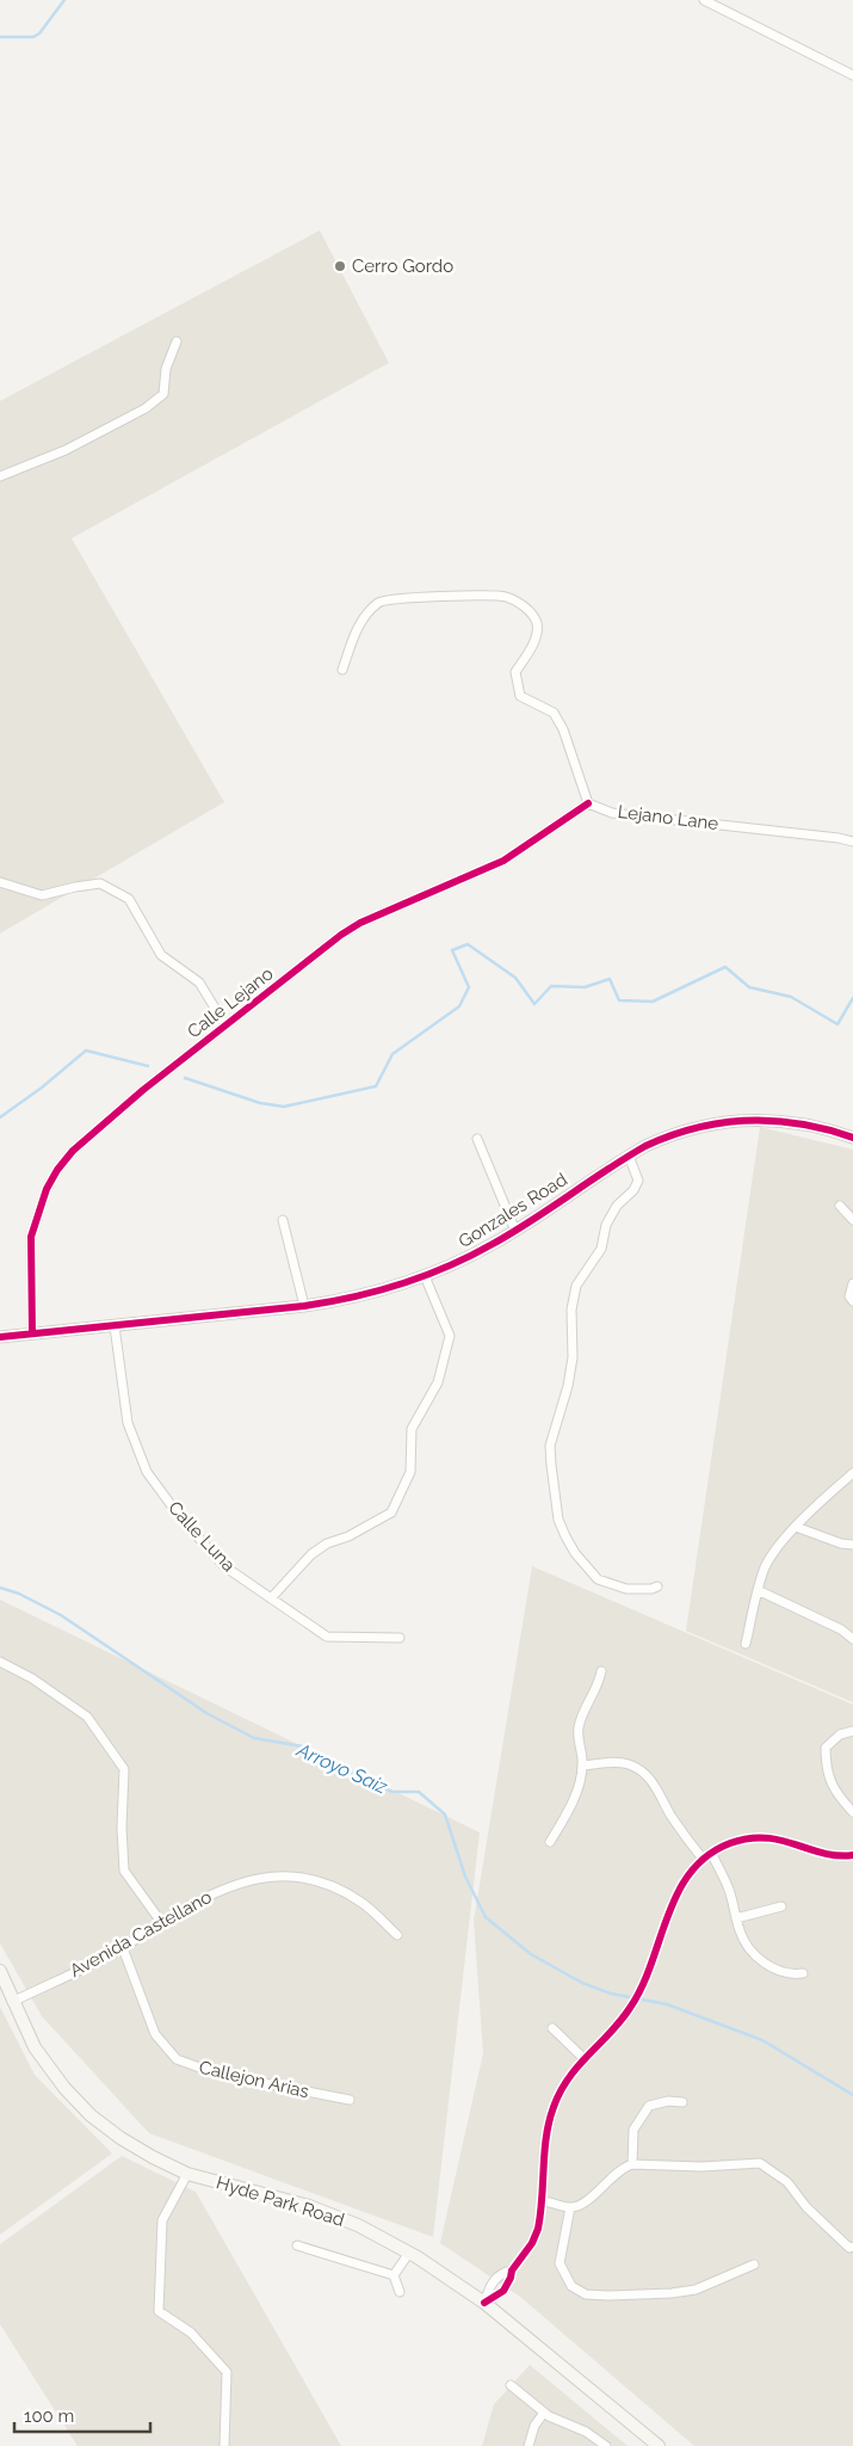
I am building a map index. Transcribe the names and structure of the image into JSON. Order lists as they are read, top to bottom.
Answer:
{
  "streets": {
    "main road": ["Hyde Park Road"],
    "street": [
      "Lejano Lane",
      "Calle Lejano",
      "Gonzales Road",
      "Calle Luna",
      "Avenida Castellano",
      "Callejon Arias"
    ]
  },
  "crossings": [
    ["Lejano Lane", "Calle Lejano"],
    ["Calle Lejano", "Gonzales Road"],
    ["Gonzales Road", "Calle Luna"],
    ["Avenida Castellano", "Callejon Arias"],
    ["Avenida Castellano", "Hyde Park Road"]
  ],
  "water": ["Arroyo Saiz"],
  "places": ["Cerro Gordo"],
  "scale_bar": "100 m"
}
